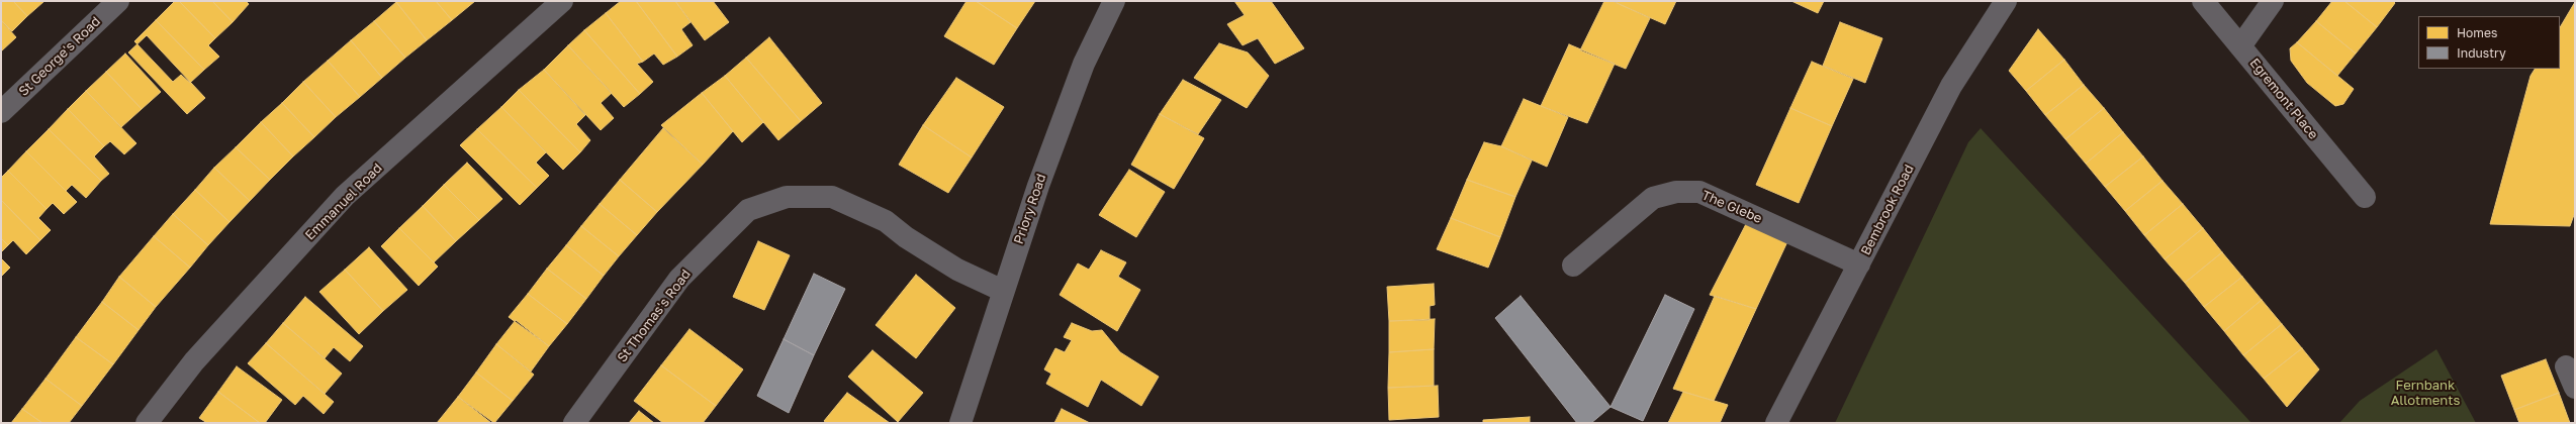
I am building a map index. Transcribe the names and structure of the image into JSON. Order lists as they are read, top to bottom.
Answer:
{
  "streets": {
    "street": [
      "St George's Road",
      "Egremont Place",
      "Emmanuel Road",
      "The Glebe",
      "Priory Road",
      "Bembrook Road",
      "St Thomas's Road"
    ]
  },
  "crossings": [
    ["The Glebe", "Bembrook Road"],
    ["Priory Road", "St Thomas's Road"]
  ],
  "parks": ["Fernbank Allotments"],
  "legend": ["Homes", "Industry"]
}
